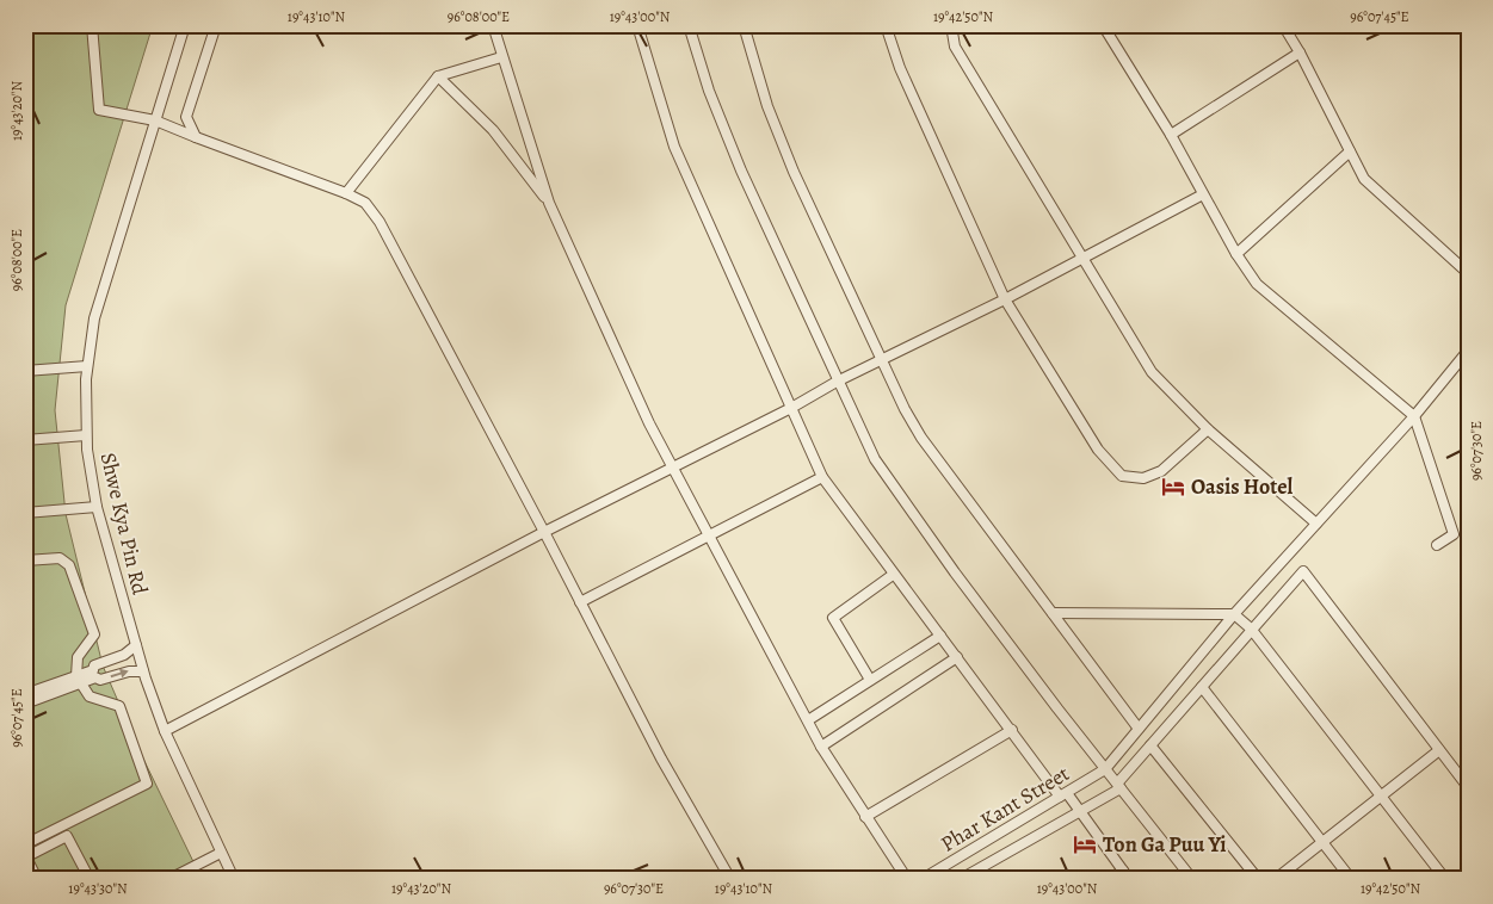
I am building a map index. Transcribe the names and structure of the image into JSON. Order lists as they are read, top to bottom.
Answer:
{
  "streets": {
    "street": ["Shwe Kya Pin Rd", "Phar Kant Street"]
  },
  "places": {
    "hotel": ["Oasis Hotel", "Ton Ga Puu Yi"]
  },
  "coordinates": [
    "19°43'10\"N",
    "96°08'00\"E",
    "19°43'00\"N",
    "19°42'50\"N",
    "96°07'45\"E",
    "19°43'20\"N",
    "96°07'30\"E",
    "19°43'30\"N"
  ]
}
